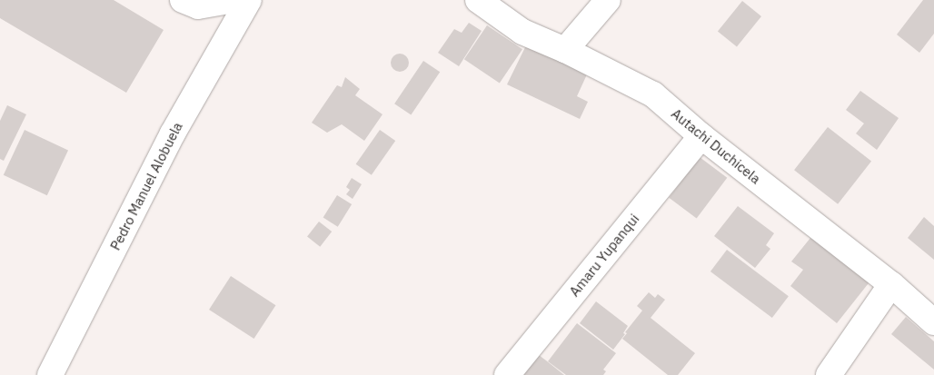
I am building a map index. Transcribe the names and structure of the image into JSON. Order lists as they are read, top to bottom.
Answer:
{
  "streets": {
    "street": ["Autachi Duchicela", "Pedro Manuel Alobuela", "Amaru Yupanqui"]
  },
  "crossings": [
    ["Autachi Duchicela", "Amaru Yupanqui"]
  ]
}
